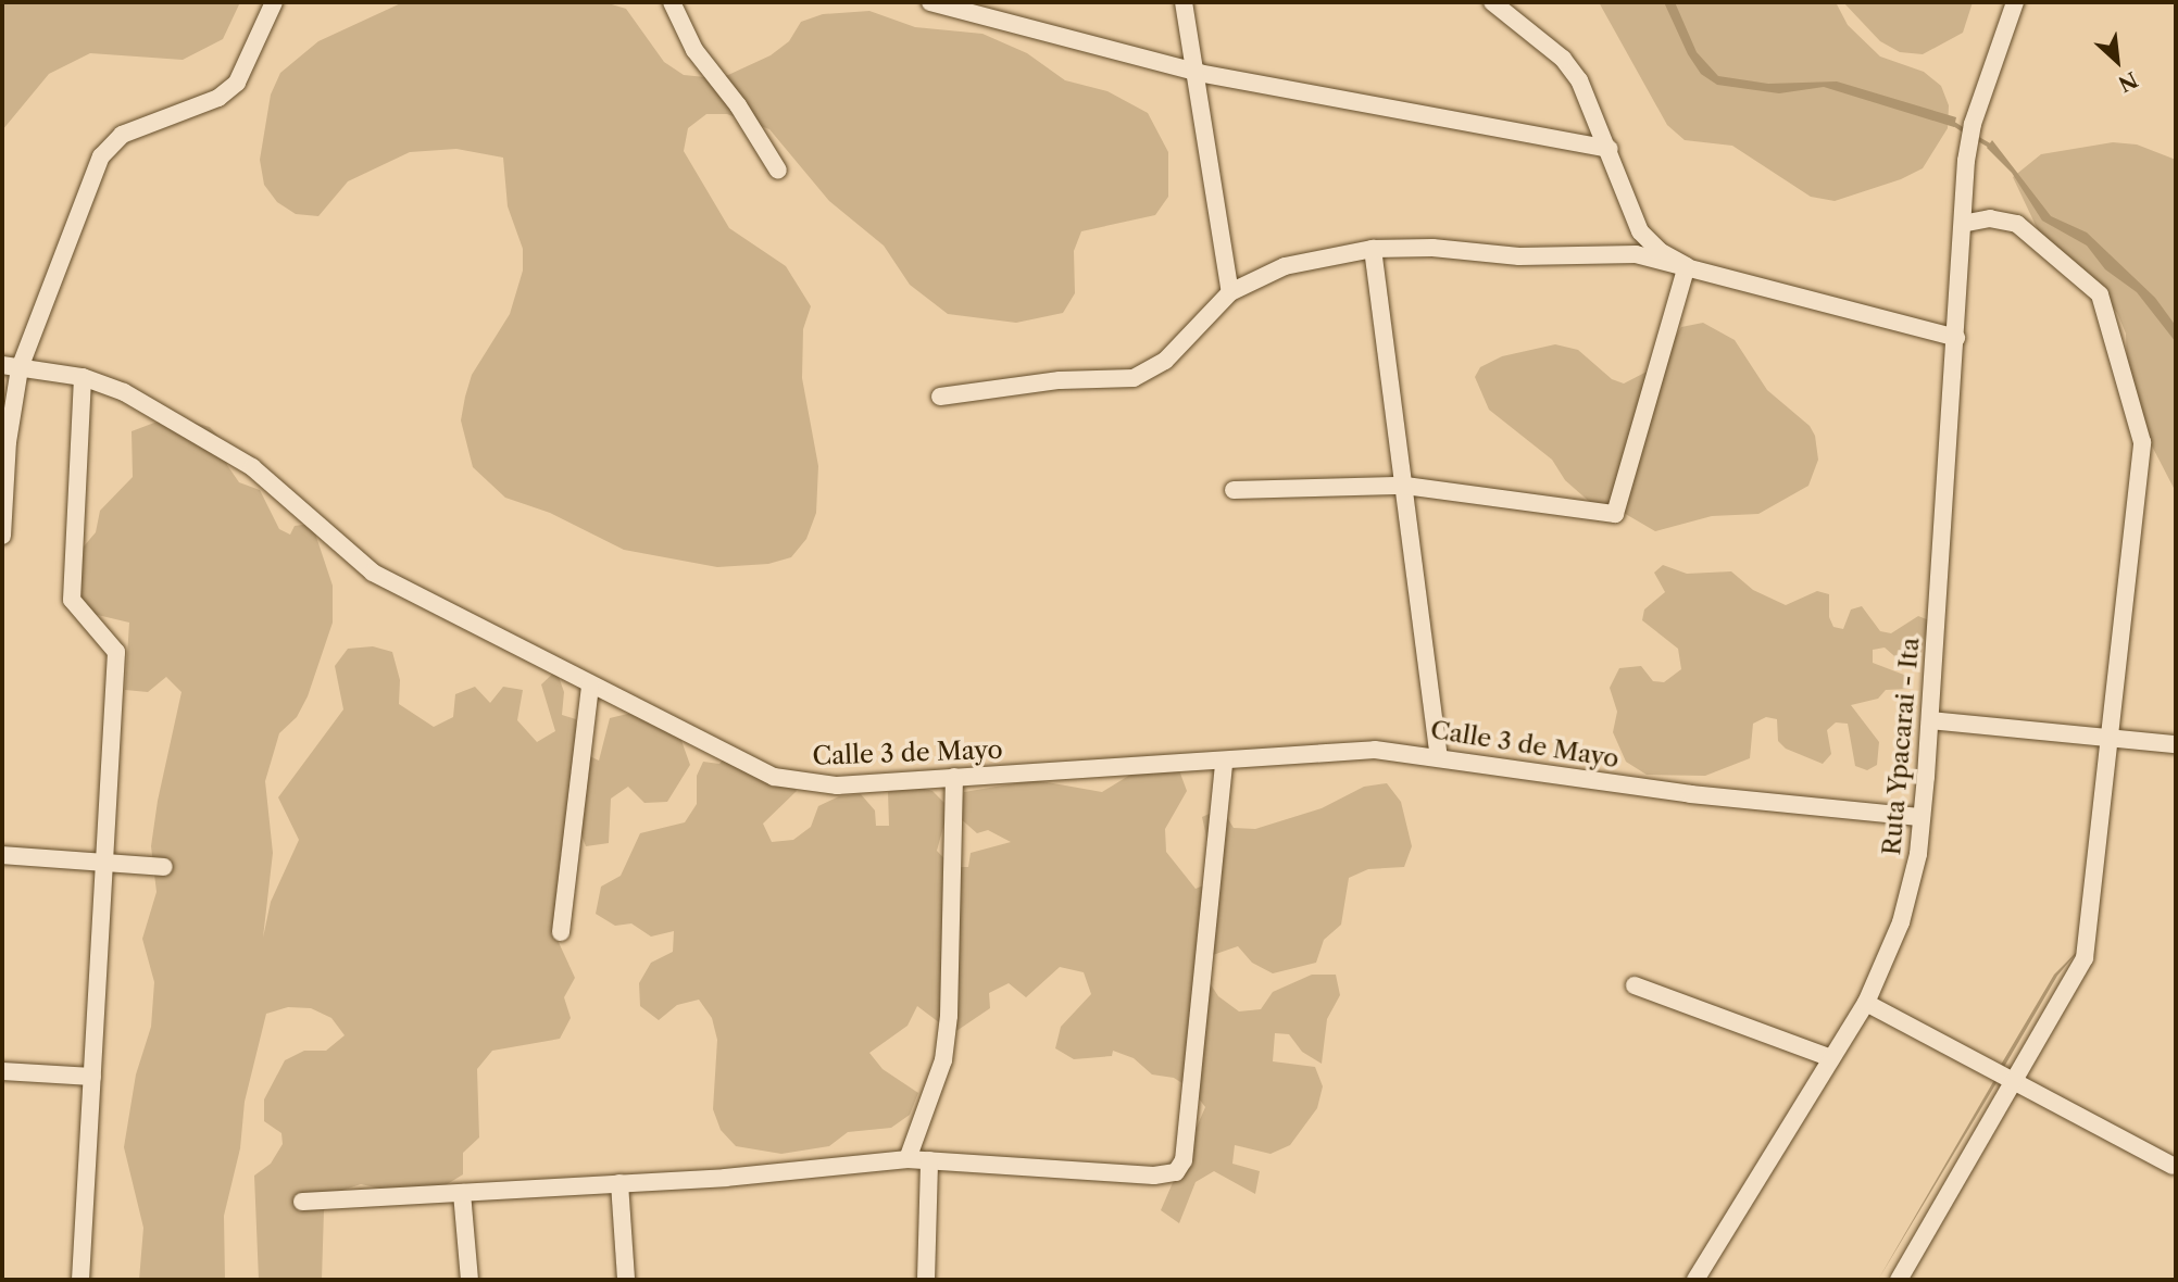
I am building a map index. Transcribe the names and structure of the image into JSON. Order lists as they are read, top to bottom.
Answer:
{
  "streets": {
    "street": ["Calle 3 de Mayo", "Ruta Ypacarai - Ita"]
  },
  "crossings": [
    ["Calle 3 de Mayo", "Ruta Ypacarai - Ita"]
  ],
  "north": "bottom right"
}
